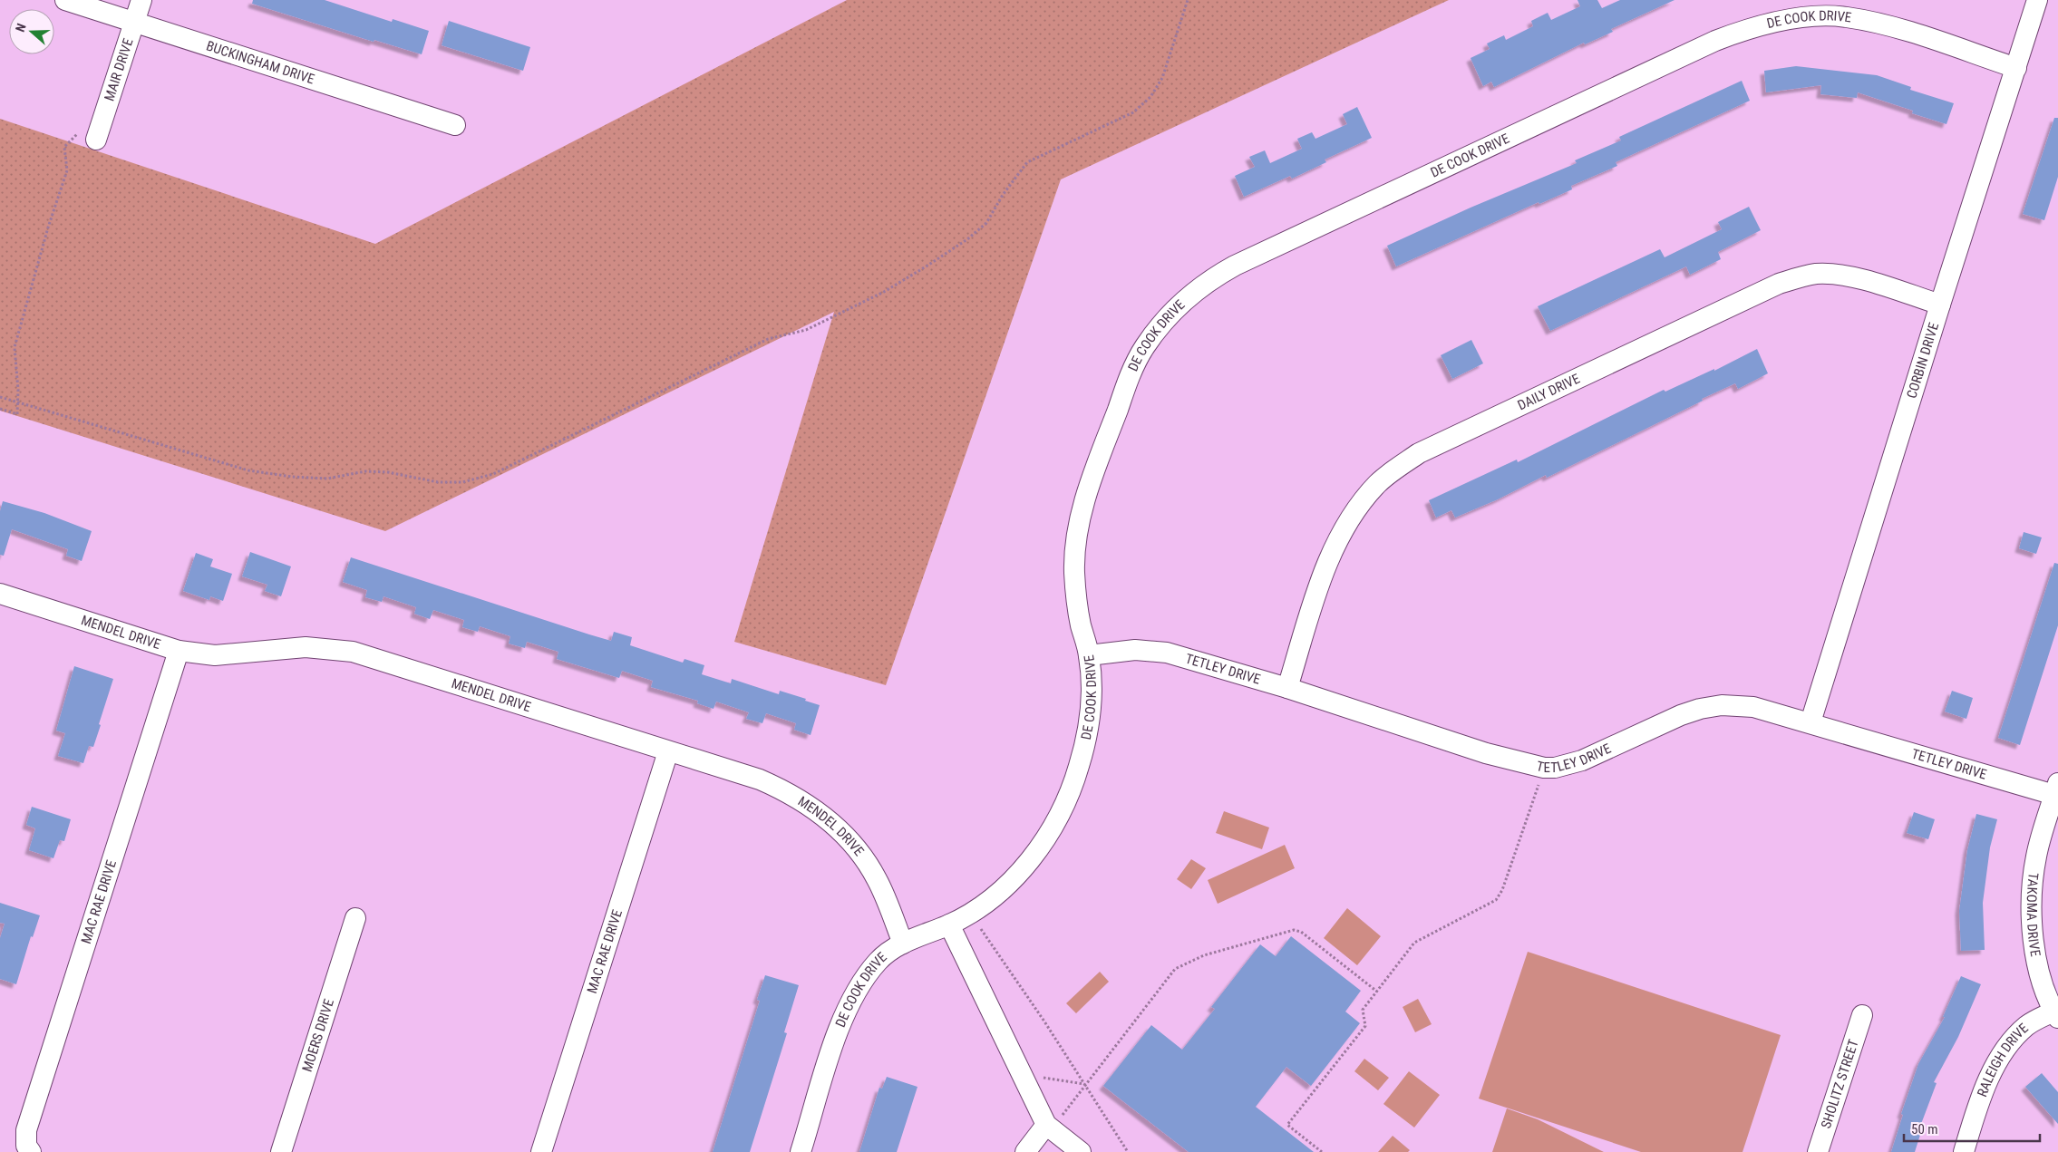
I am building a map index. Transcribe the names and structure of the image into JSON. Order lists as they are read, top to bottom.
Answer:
{
  "streets": {
    "street": [
      "DE COOK DRIVE",
      "BUCKINGHAM DRIVE",
      "MAIR DRIVE",
      "CORBIN DRIVE",
      "DAILY DRIVE",
      "MENDEL DRIVE",
      "TETLEY DRIVE",
      "MAC RAE DRIVE",
      "TAKOMA DRIVE",
      "MOERS DRIVE",
      "RALEIGH DRIVE",
      "SHOLITZ STREET"
    ]
  },
  "crossings": [
    ["DE COOK DRIVE", "CORBIN DRIVE"],
    ["DE COOK DRIVE", "MENDEL DRIVE"],
    ["DE COOK DRIVE", "TETLEY DRIVE"],
    ["BUCKINGHAM DRIVE", "MAIR DRIVE"],
    ["CORBIN DRIVE", "DAILY DRIVE"],
    ["CORBIN DRIVE", "TETLEY DRIVE"],
    ["DAILY DRIVE", "TETLEY DRIVE"],
    ["MENDEL DRIVE", "MAC RAE DRIVE"],
    ["TETLEY DRIVE", "TAKOMA DRIVE"],
    ["TAKOMA DRIVE", "RALEIGH DRIVE"]
  ],
  "scale_bar": "50 m",
  "north": "left"
}
